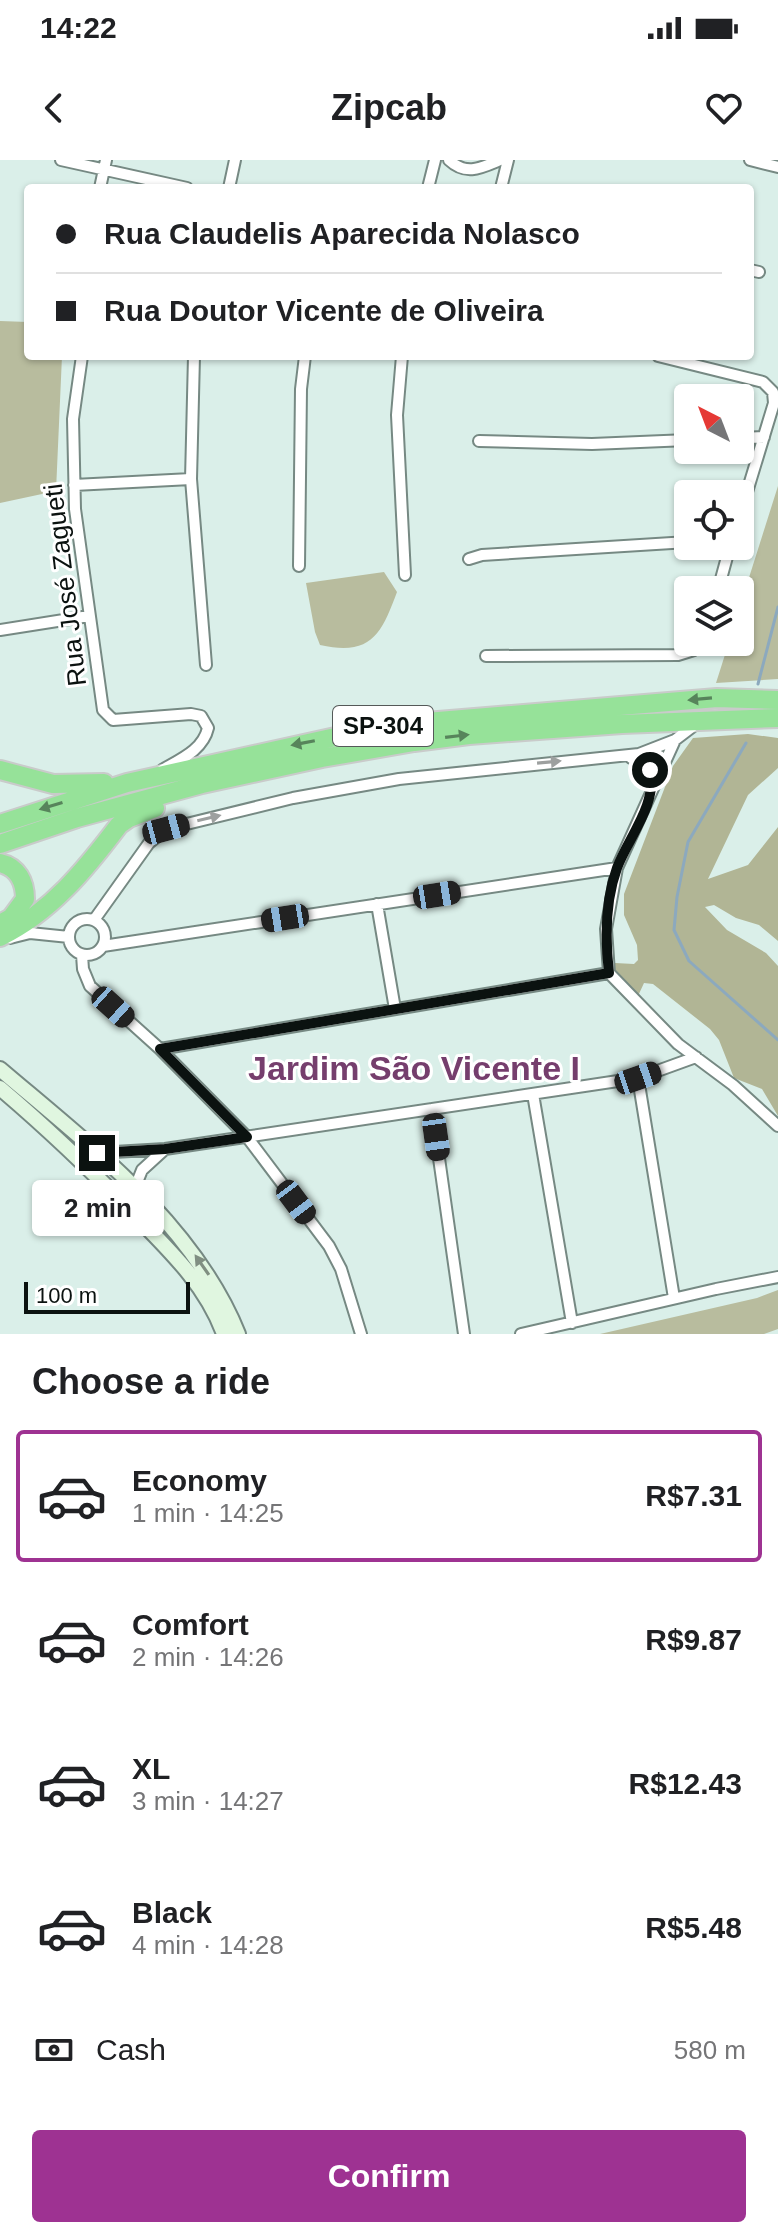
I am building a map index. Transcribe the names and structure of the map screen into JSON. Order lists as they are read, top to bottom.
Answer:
{
  "streets": {
    "highway": ["SP-304"],
    "street": ["Rua José Zagueti"]
  },
  "crossings": [
    ["Rua José Zagueti", "SP-304"]
  ],
  "districts": ["Jardim São Vicente I"],
  "scale_bar": "100 m",
  "north": "top left",
  "page": {
    "status": "14:22",
    "header": "Zipcab",
    "banner": ["Rua Claudelis Aparecida Nolasco", "Rua Doutor Vicente de Oliveira"],
    "bubble": "2 min",
    "scale": "100 m",
    "heading": "Choose a ride",
    "list": [
      {
        "name": "Economy",
        "note": "1 min · 14:25",
        "value": "R$7.31"
      },
      {
        "name": "Comfort",
        "note": "2 min · 14:26",
        "value": "R$9.87"
      },
      {
        "name": "XL",
        "note": "3 min · 14:27",
        "value": "R$12.43"
      },
      {
        "name": "Black",
        "note": "4 min · 14:28",
        "value": "R$5.48"
      }
    ],
    "pay": ["Cash", "580 m"],
    "buttons": "Confirm"
  }
}
